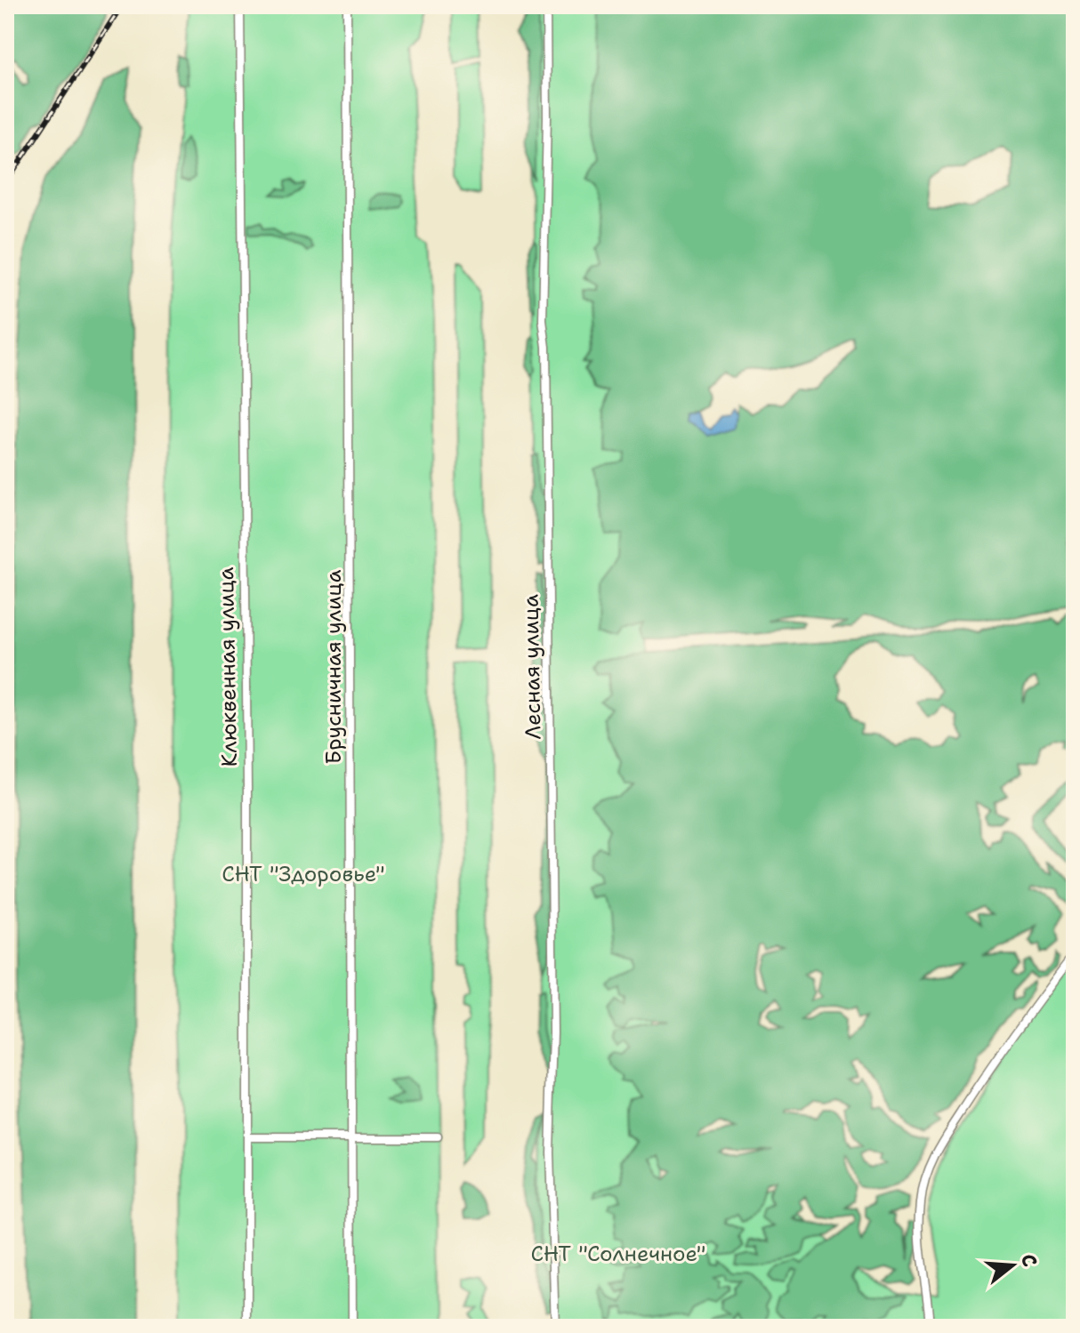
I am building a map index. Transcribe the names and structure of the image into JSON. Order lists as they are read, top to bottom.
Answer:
{
  "streets": {
    "street": ["Клюквенная улица", "Брусничная улица", "Лесная улица"]
  },
  "parks": ["СНТ \"Здоровье\"", "СНТ \"Солнечное\""],
  "north": "right"
}
